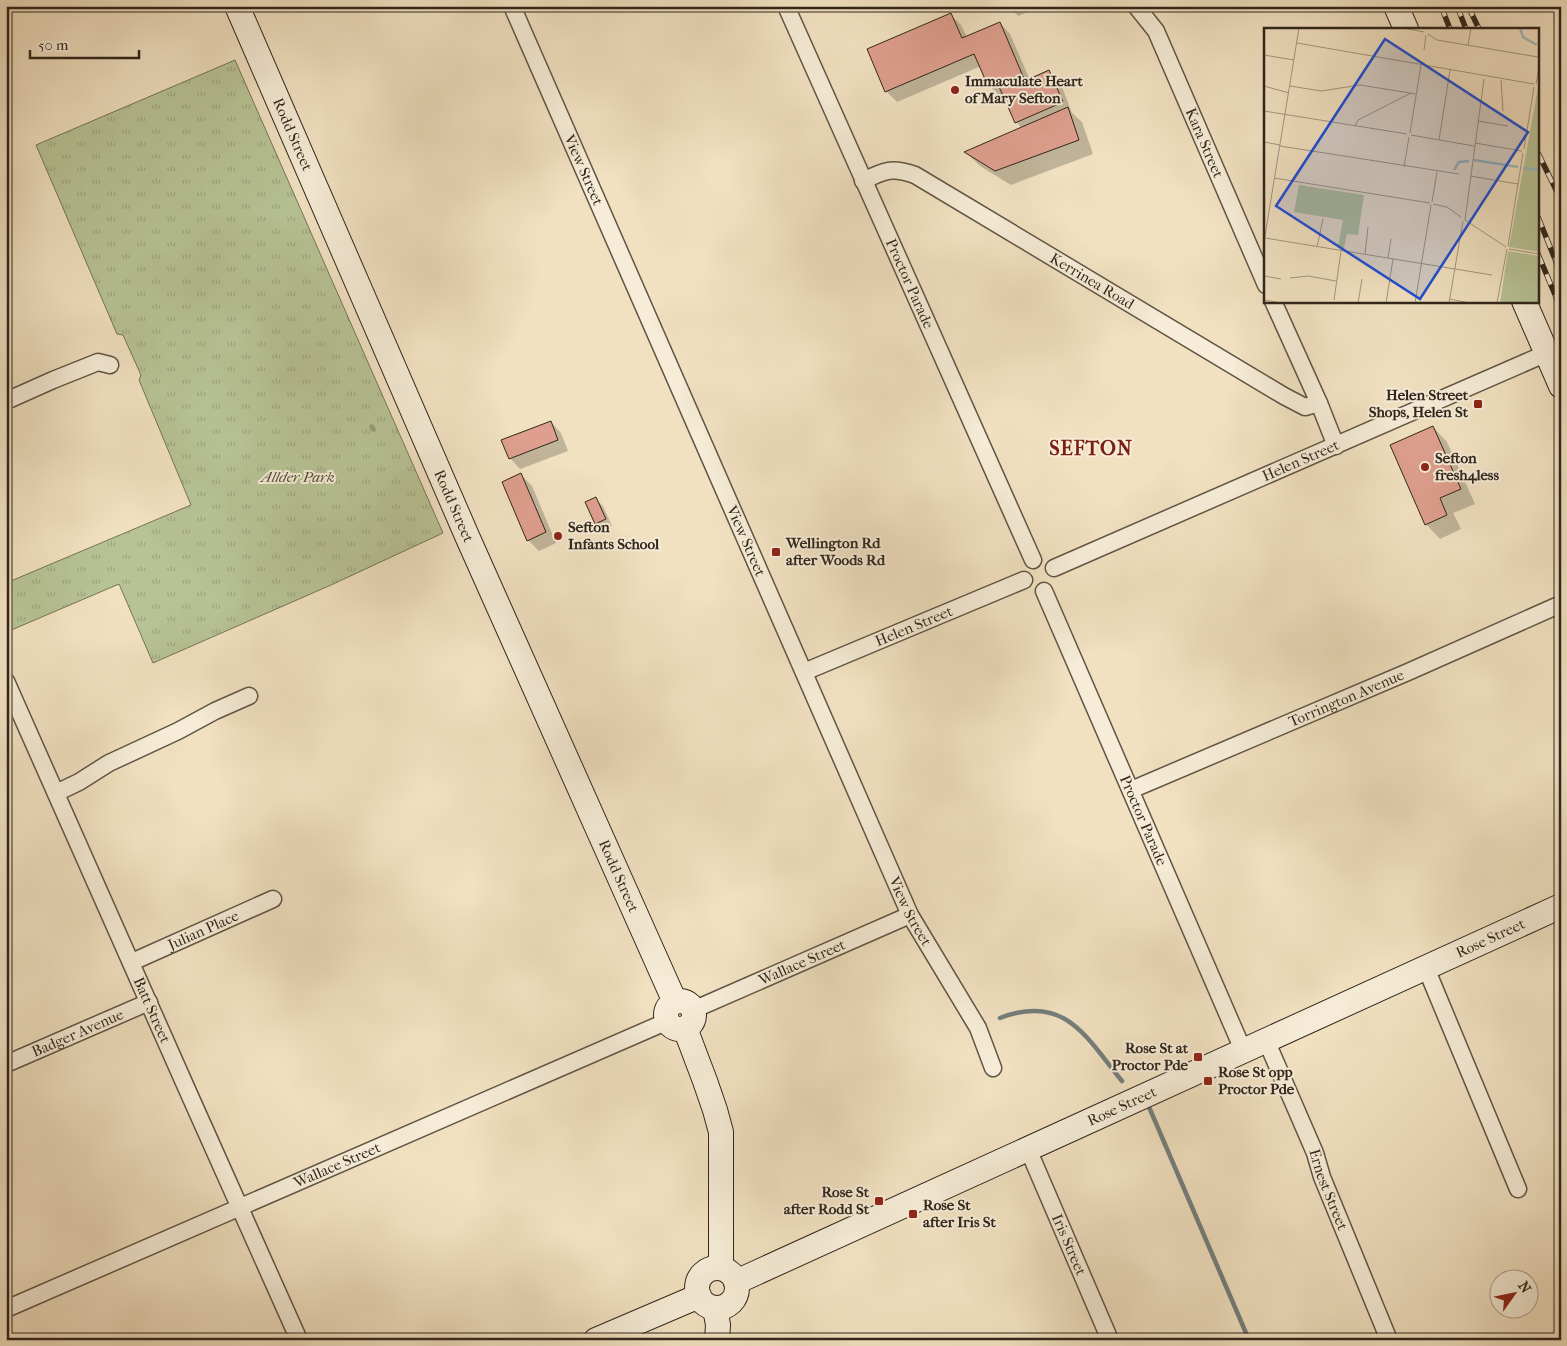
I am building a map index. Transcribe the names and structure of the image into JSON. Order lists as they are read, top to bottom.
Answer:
{
  "streets": {
    "street": [
      "Rodd Street",
      "Kara Street",
      "View Street",
      "Kerrinea Road",
      "Proctor Parade",
      "Helen Street",
      "Torrington Avenue",
      "Julian Place",
      "Rose Street",
      "Wallace Street",
      "Batt Street",
      "Badger Avenue",
      "Ernest Street",
      "Iris Street"
    ]
  },
  "crossings": [
    ["Rodd Street", "Rose Street"],
    ["Rodd Street", "Wallace Street"],
    ["View Street", "Helen Street"],
    ["View Street", "Wallace Street"],
    ["Kerrinea Road", "Proctor Parade"],
    ["Proctor Parade", "Helen Street"],
    ["Proctor Parade", "Torrington Avenue"],
    ["Proctor Parade", "Rose Street"],
    ["Julian Place", "Batt Street"],
    ["Rose Street", "Ernest Street"],
    ["Rose Street", "Iris Street"],
    ["Wallace Street", "Batt Street"],
    ["Batt Street", "Badger Avenue"]
  ],
  "districts": ["SEFTON"],
  "parks": ["Allder Park"],
  "places": {
    "other": ["Immaculate Heart of Mary Sefton", "Sefton fresh4less", "Sefton Infants School"],
    "transit": [
      "Helen Street Shops, Helen St",
      "Wellington Rd after Woods Rd",
      "Rose St at Proctor Pde",
      "Rose St opp Proctor Pde",
      "Rose St after Rodd St",
      "Rose St after Iris St"
    ]
  },
  "scale_bar": "50 m",
  "north": "top right"
}
